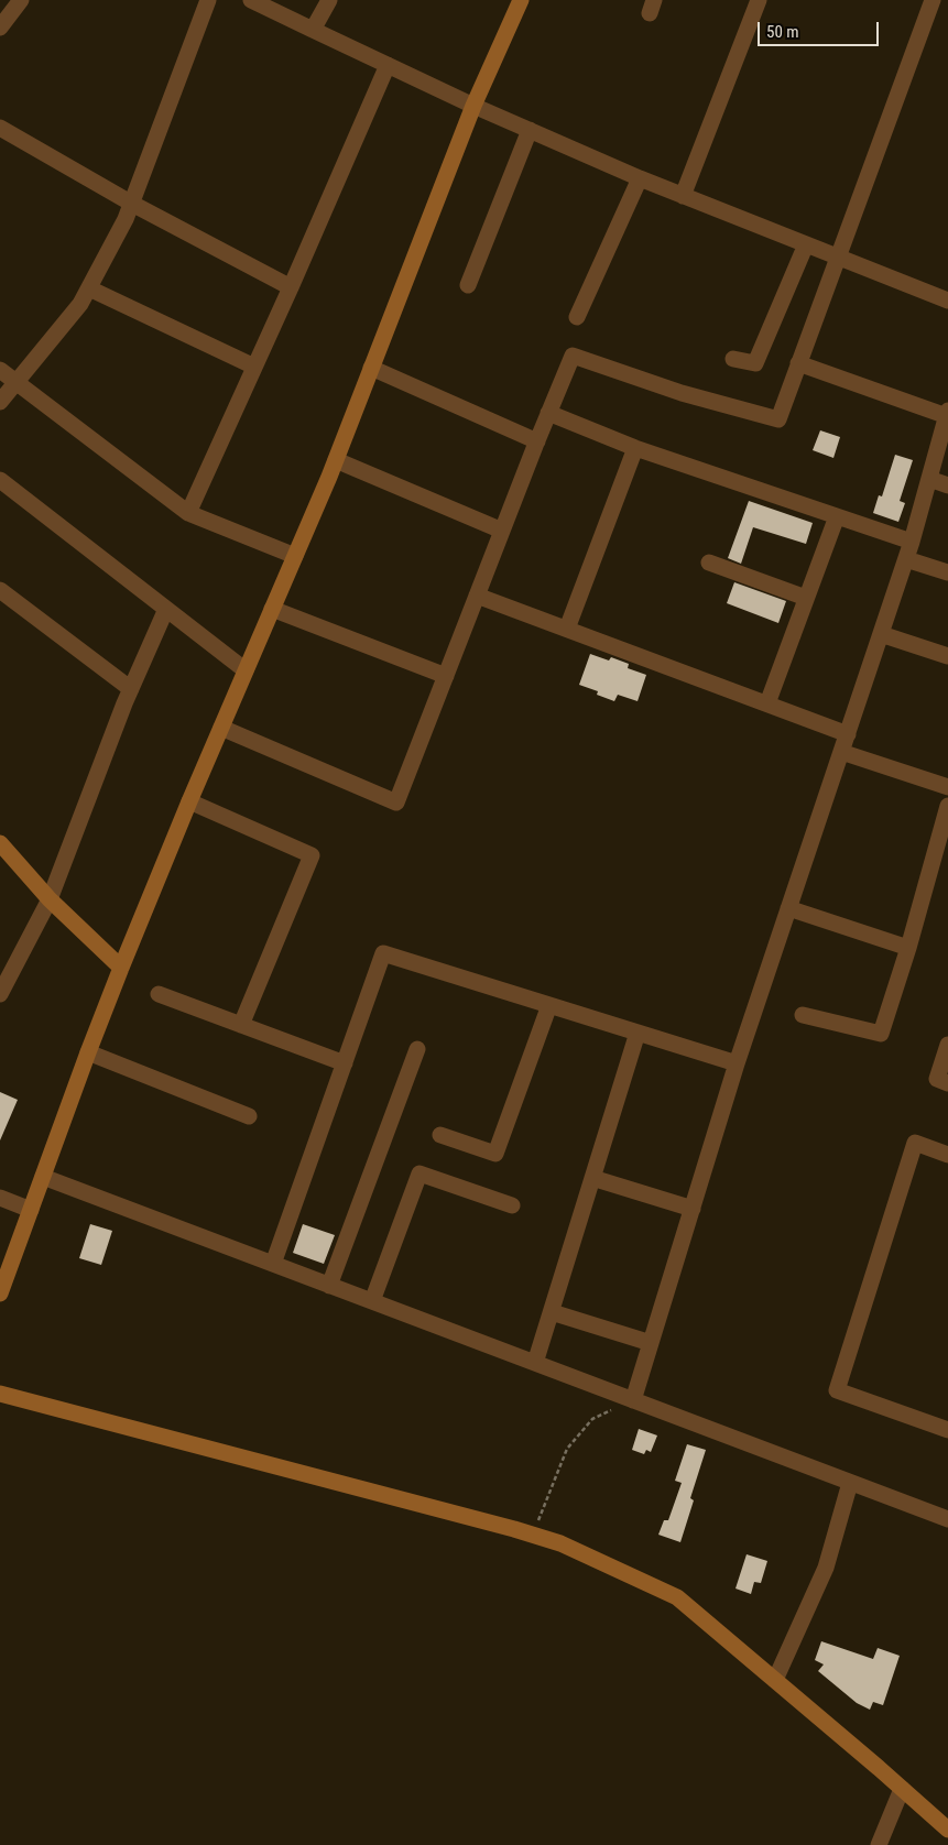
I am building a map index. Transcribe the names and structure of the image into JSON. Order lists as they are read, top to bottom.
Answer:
{
  "scale_bar": "50 m"
}
